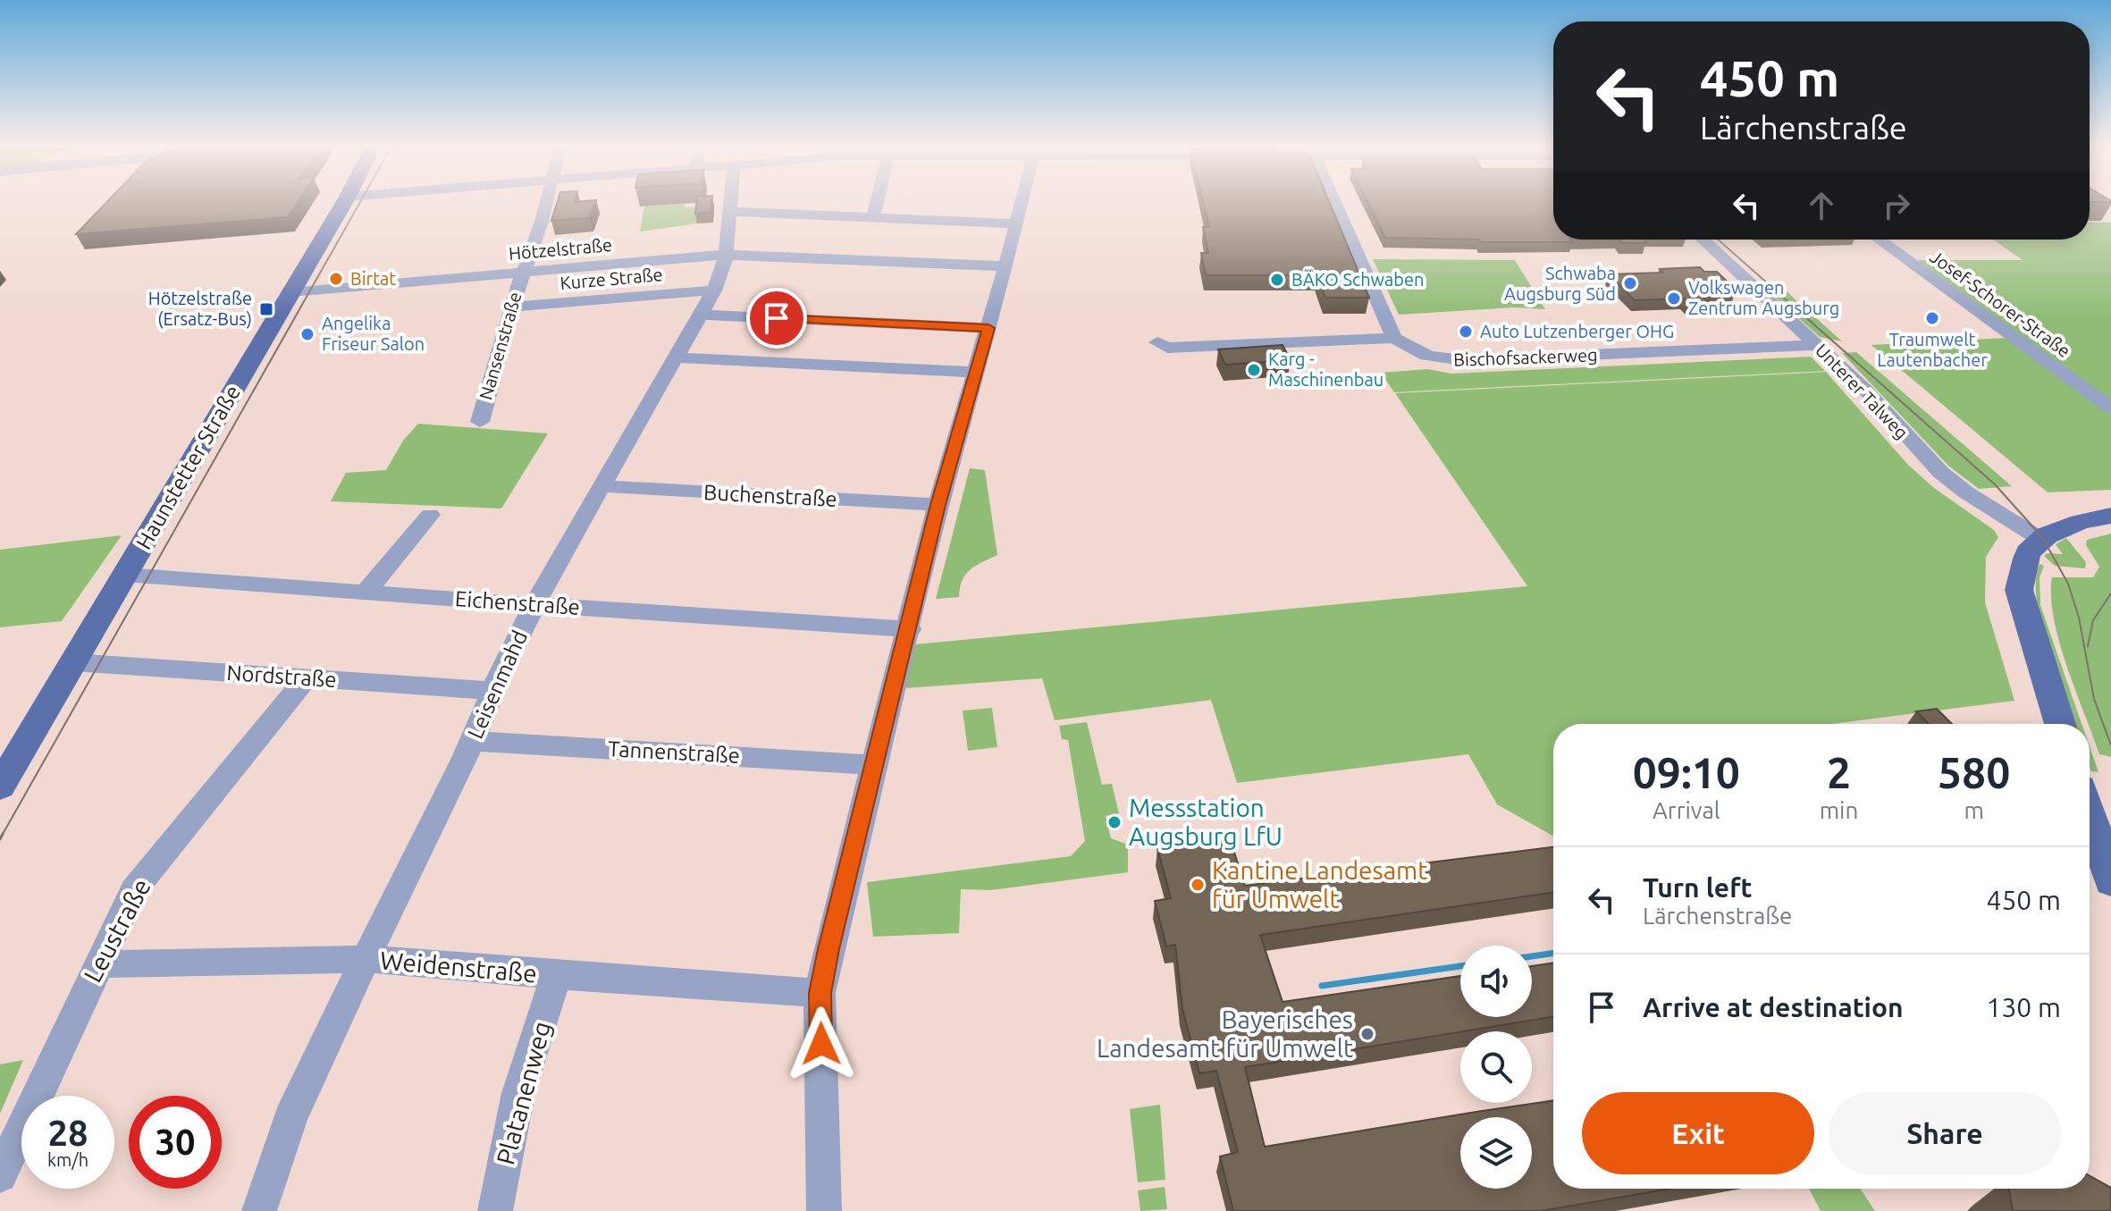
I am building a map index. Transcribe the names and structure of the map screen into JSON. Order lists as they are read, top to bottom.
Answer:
{
  "streets": {
    "main road": ["Haunstetter Straße"],
    "street": [
      "Hötzelstraße",
      "Kurze Straße",
      "Josef-Schorer-Straße",
      "Nansenstraße",
      "Bischofsackerweg",
      "Unterer Talweg",
      "Buchenstraße",
      "Eichenstraße",
      "Nordstraße",
      "Leisenmahd",
      "Tannenstraße",
      "Leustraße",
      "Weidenstraße",
      "Platanenweg"
    ]
  },
  "crossings": [
    ["Hötzelstraße", "Nansenstraße"],
    ["Hötzelstraße", "Haunstetter Straße"],
    ["Hötzelstraße", "Leisenmahd"],
    ["Kurze Straße", "Nansenstraße"],
    ["Kurze Straße", "Leisenmahd"],
    ["Bischofsackerweg", "Unterer Talweg"],
    ["Haunstetter Straße", "Eichenstraße"],
    ["Haunstetter Straße", "Nordstraße"],
    ["Buchenstraße", "Leisenmahd"],
    ["Eichenstraße", "Leisenmahd"],
    ["Nordstraße", "Leisenmahd"],
    ["Nordstraße", "Leustraße"],
    ["Leisenmahd", "Tannenstraße"],
    ["Leisenmahd", "Weidenstraße"],
    ["Leustraße", "Weidenstraße"],
    ["Weidenstraße", "Platanenweg"]
  ],
  "places": {
    "other": [
      "Birtat",
      "BÄKO Schwaben",
      "Schwaba Augsburg Süd",
      "Volkswagen Zentrum Augsburg",
      "Traumwelt Lautenbacher",
      "Auto Lutzenberger OHG",
      "Angelika Friseur Salon",
      "Karg - Maschinenbau",
      "Messstation Augsburg LfU",
      "Kantine Landesamt für Umwelt",
      "Bayerisches Landesamt für Umwelt"
    ],
    "transit": ["Hötzelstraße (Ersatz-Bus)"]
  },
  "page": {
    "turn": ["450 m", "Lärchenstraße"],
    "eta": [
      "09:10",
      "Arrival",
      "2",
      "min",
      "580",
      "m"
    ],
    "list": [
      {
        "name": "Turn left",
        "note": "Lärchenstraße",
        "value": "450 m"
      },
      {
        "name": "Arrive at destination",
        "value": "130 m"
      }
    ],
    "buttons": ["Exit", "Share"],
    "speed": "28 km/h",
    "limit": "30"
  }
}
